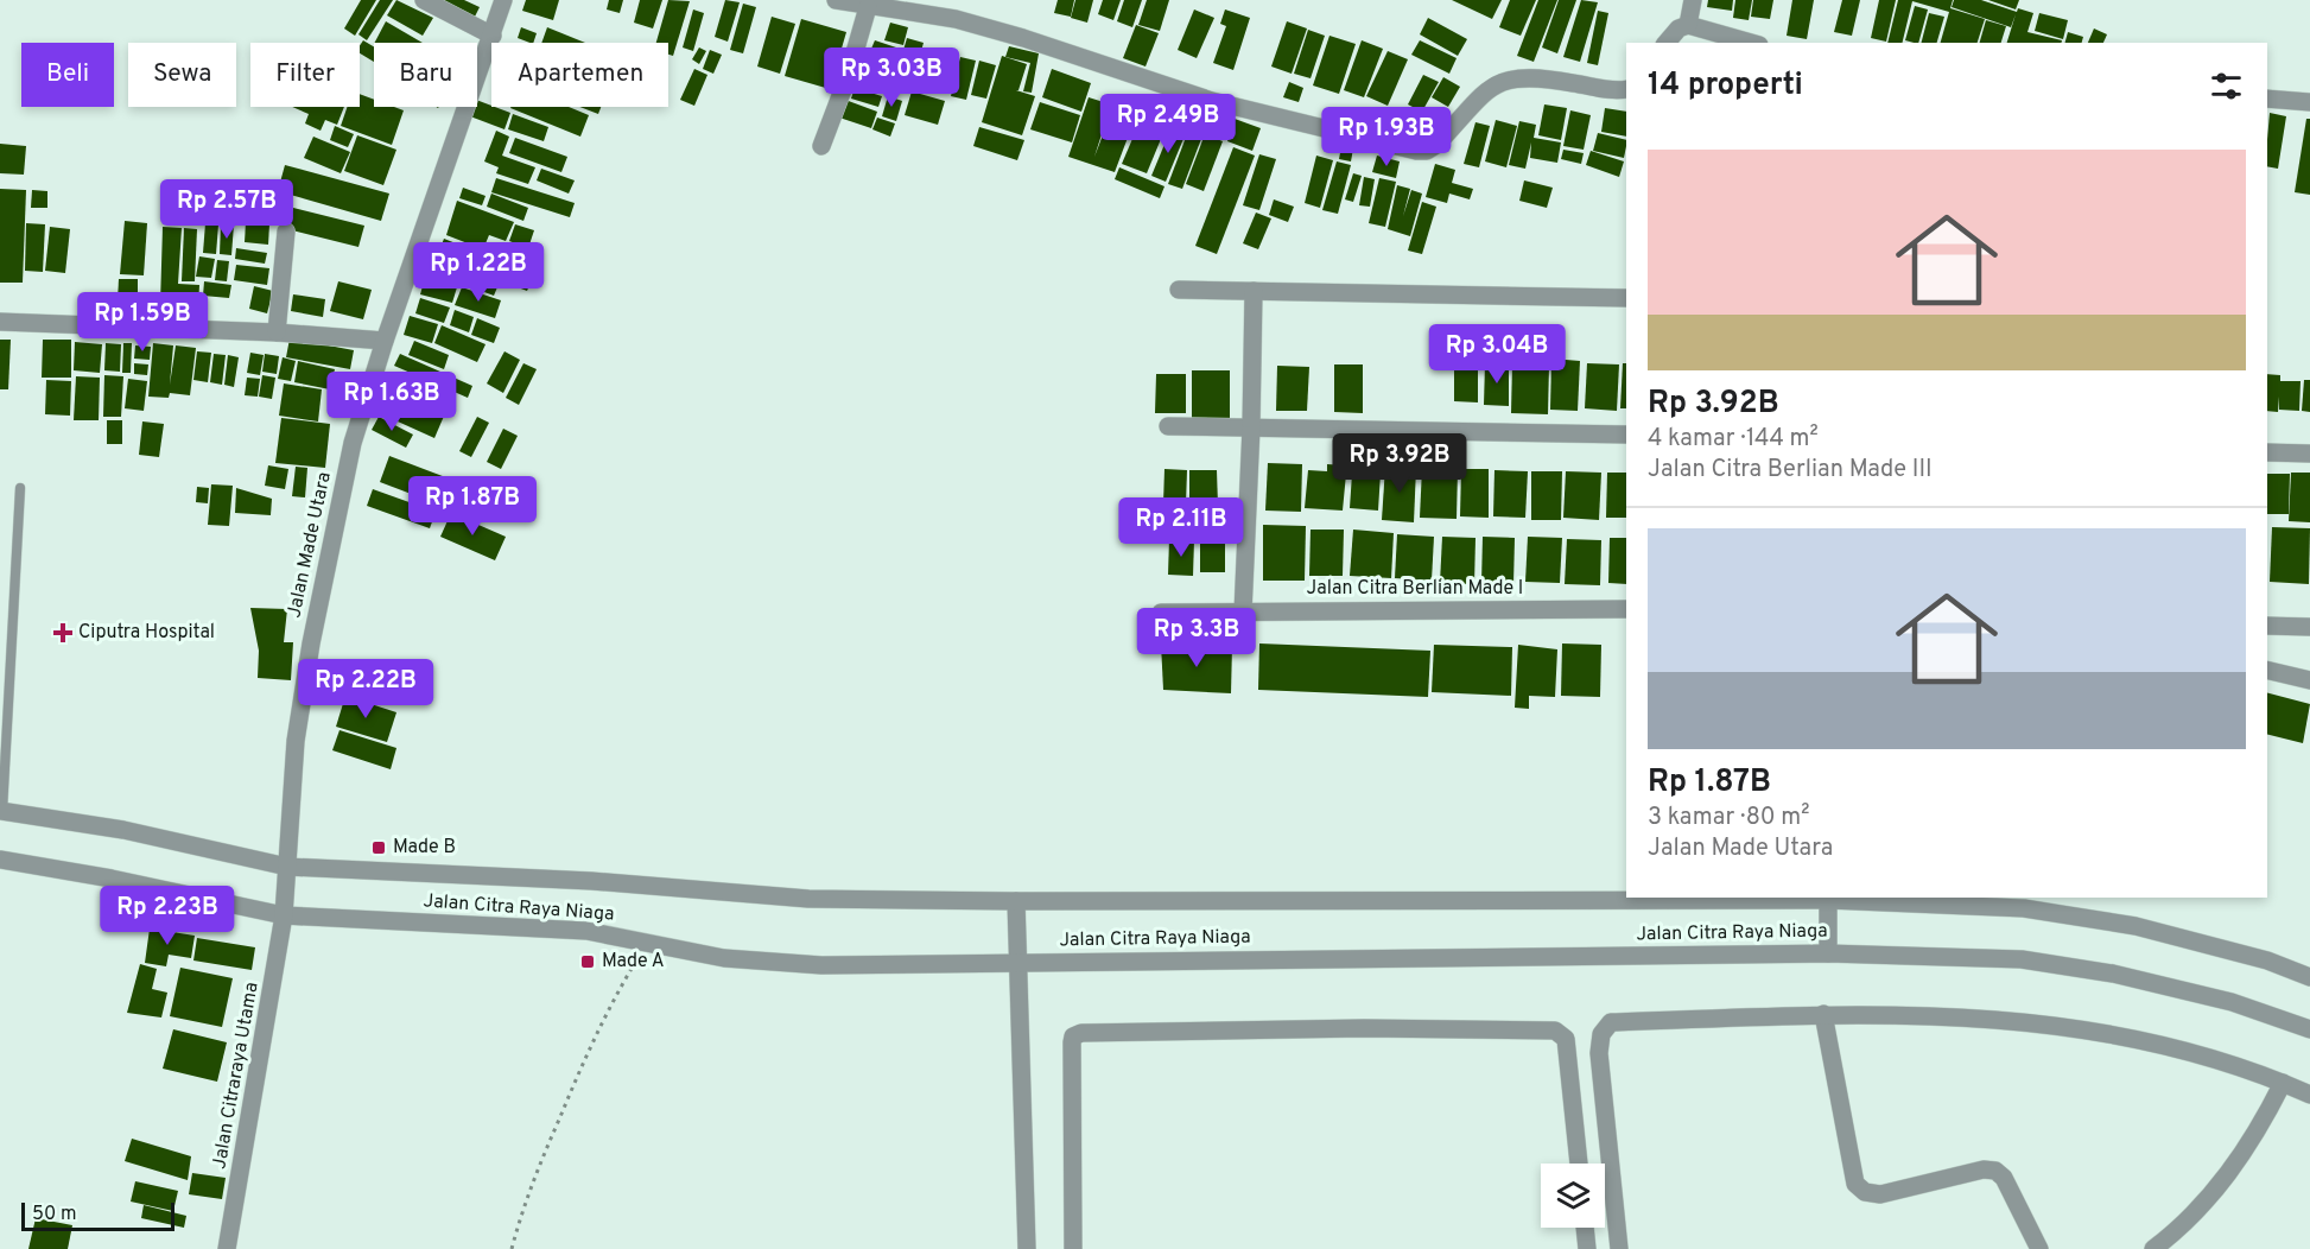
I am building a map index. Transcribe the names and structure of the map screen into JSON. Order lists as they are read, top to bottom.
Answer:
{
  "streets": {
    "street": [
      "Jalan Made Utara",
      "Jalan Citra Berlian Made I",
      "Jalan Citra Raya Niaga",
      "Jalan Citraraya Utama"
    ]
  },
  "crossings": [
    ["Jalan Made Utara", "Jalan Citra Raya Niaga"],
    ["Jalan Made Utara", "Jalan Citraraya Utama"],
    ["Jalan Citra Raya Niaga", "Jalan Citraraya Utama"]
  ],
  "places": {
    "health": ["Ciputra Hospital"],
    "transit": ["Made B", "Made A"]
  },
  "scale_bar": "50 m",
  "page": {
    "chip": [
      "Beli",
      "Sewa",
      "Filter",
      "Baru",
      "Apartemen"
    ],
    "heading": "14 properti",
    "price": [
      "Rp 3.03B",
      "Rp 2.49B",
      "Rp 1.93B",
      "Rp 2.57B",
      "Rp 1.22B",
      "Rp 1.59B",
      "Rp 3.04B",
      "Rp 1.63B",
      "Rp 3.92B",
      "Rp 1.87B",
      "Rp 2.11B",
      "Rp 3.3B",
      "Rp 2.22B",
      "Rp 2.23B"
    ],
    "list": [
      {
        "name": "Rp 3.92B",
        "note": "4 kamar · 144 m² · Jalan Citra Berlian Made III"
      },
      {
        "name": "Rp 1.87B",
        "note": "3 kamar · 80 m² · Jalan Made Utara"
      }
    ],
    "scale": "50 m"
  }
}
